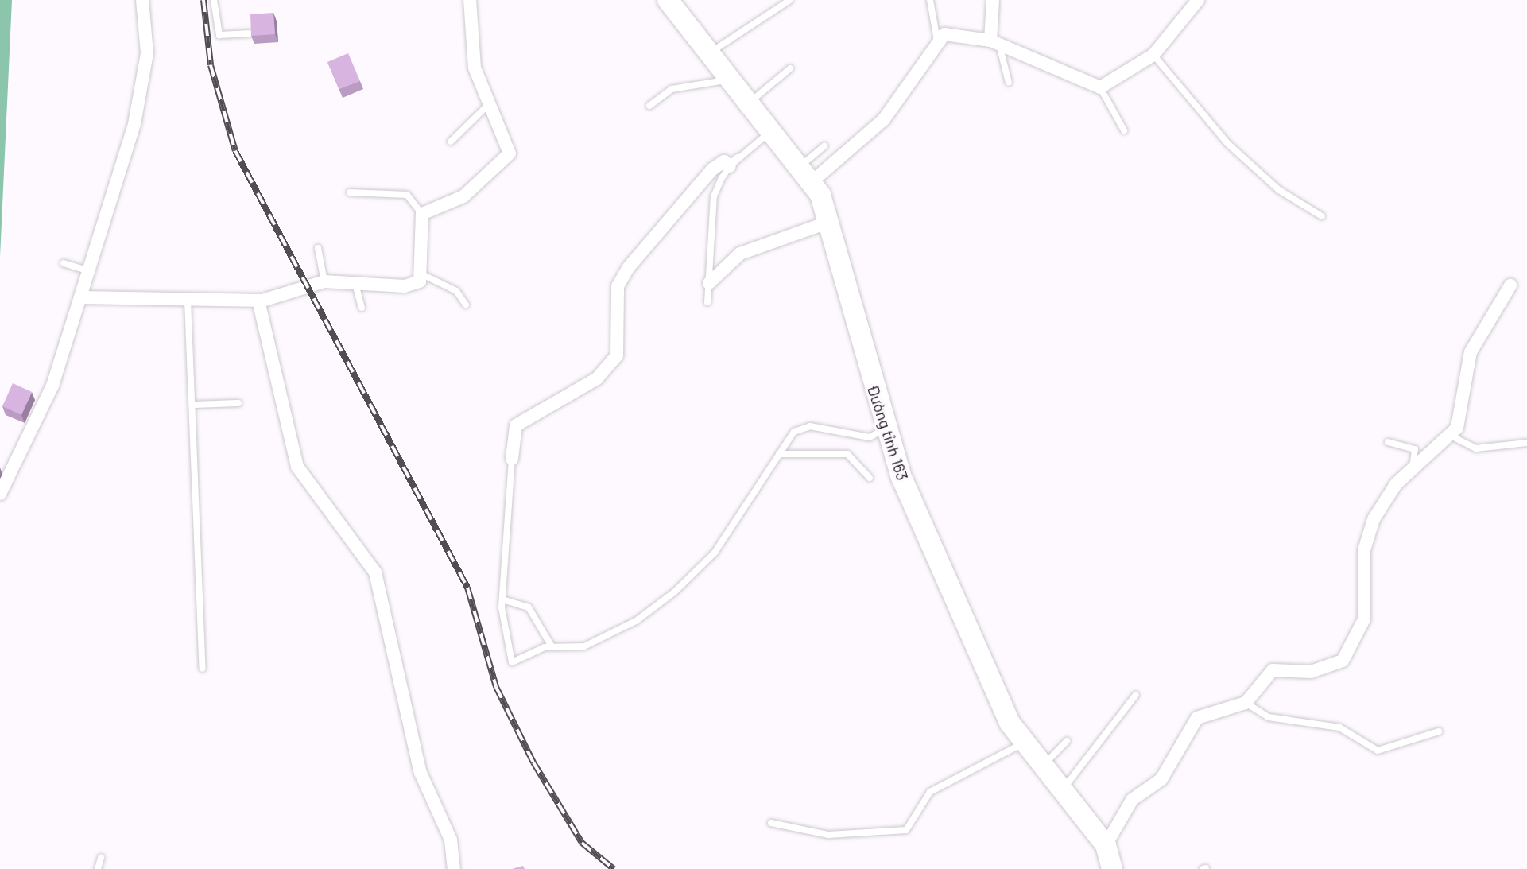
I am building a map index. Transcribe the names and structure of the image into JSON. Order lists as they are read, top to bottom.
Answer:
{
  "streets": {
    "main road": ["Đường tỉnh 163"]
  }
}
